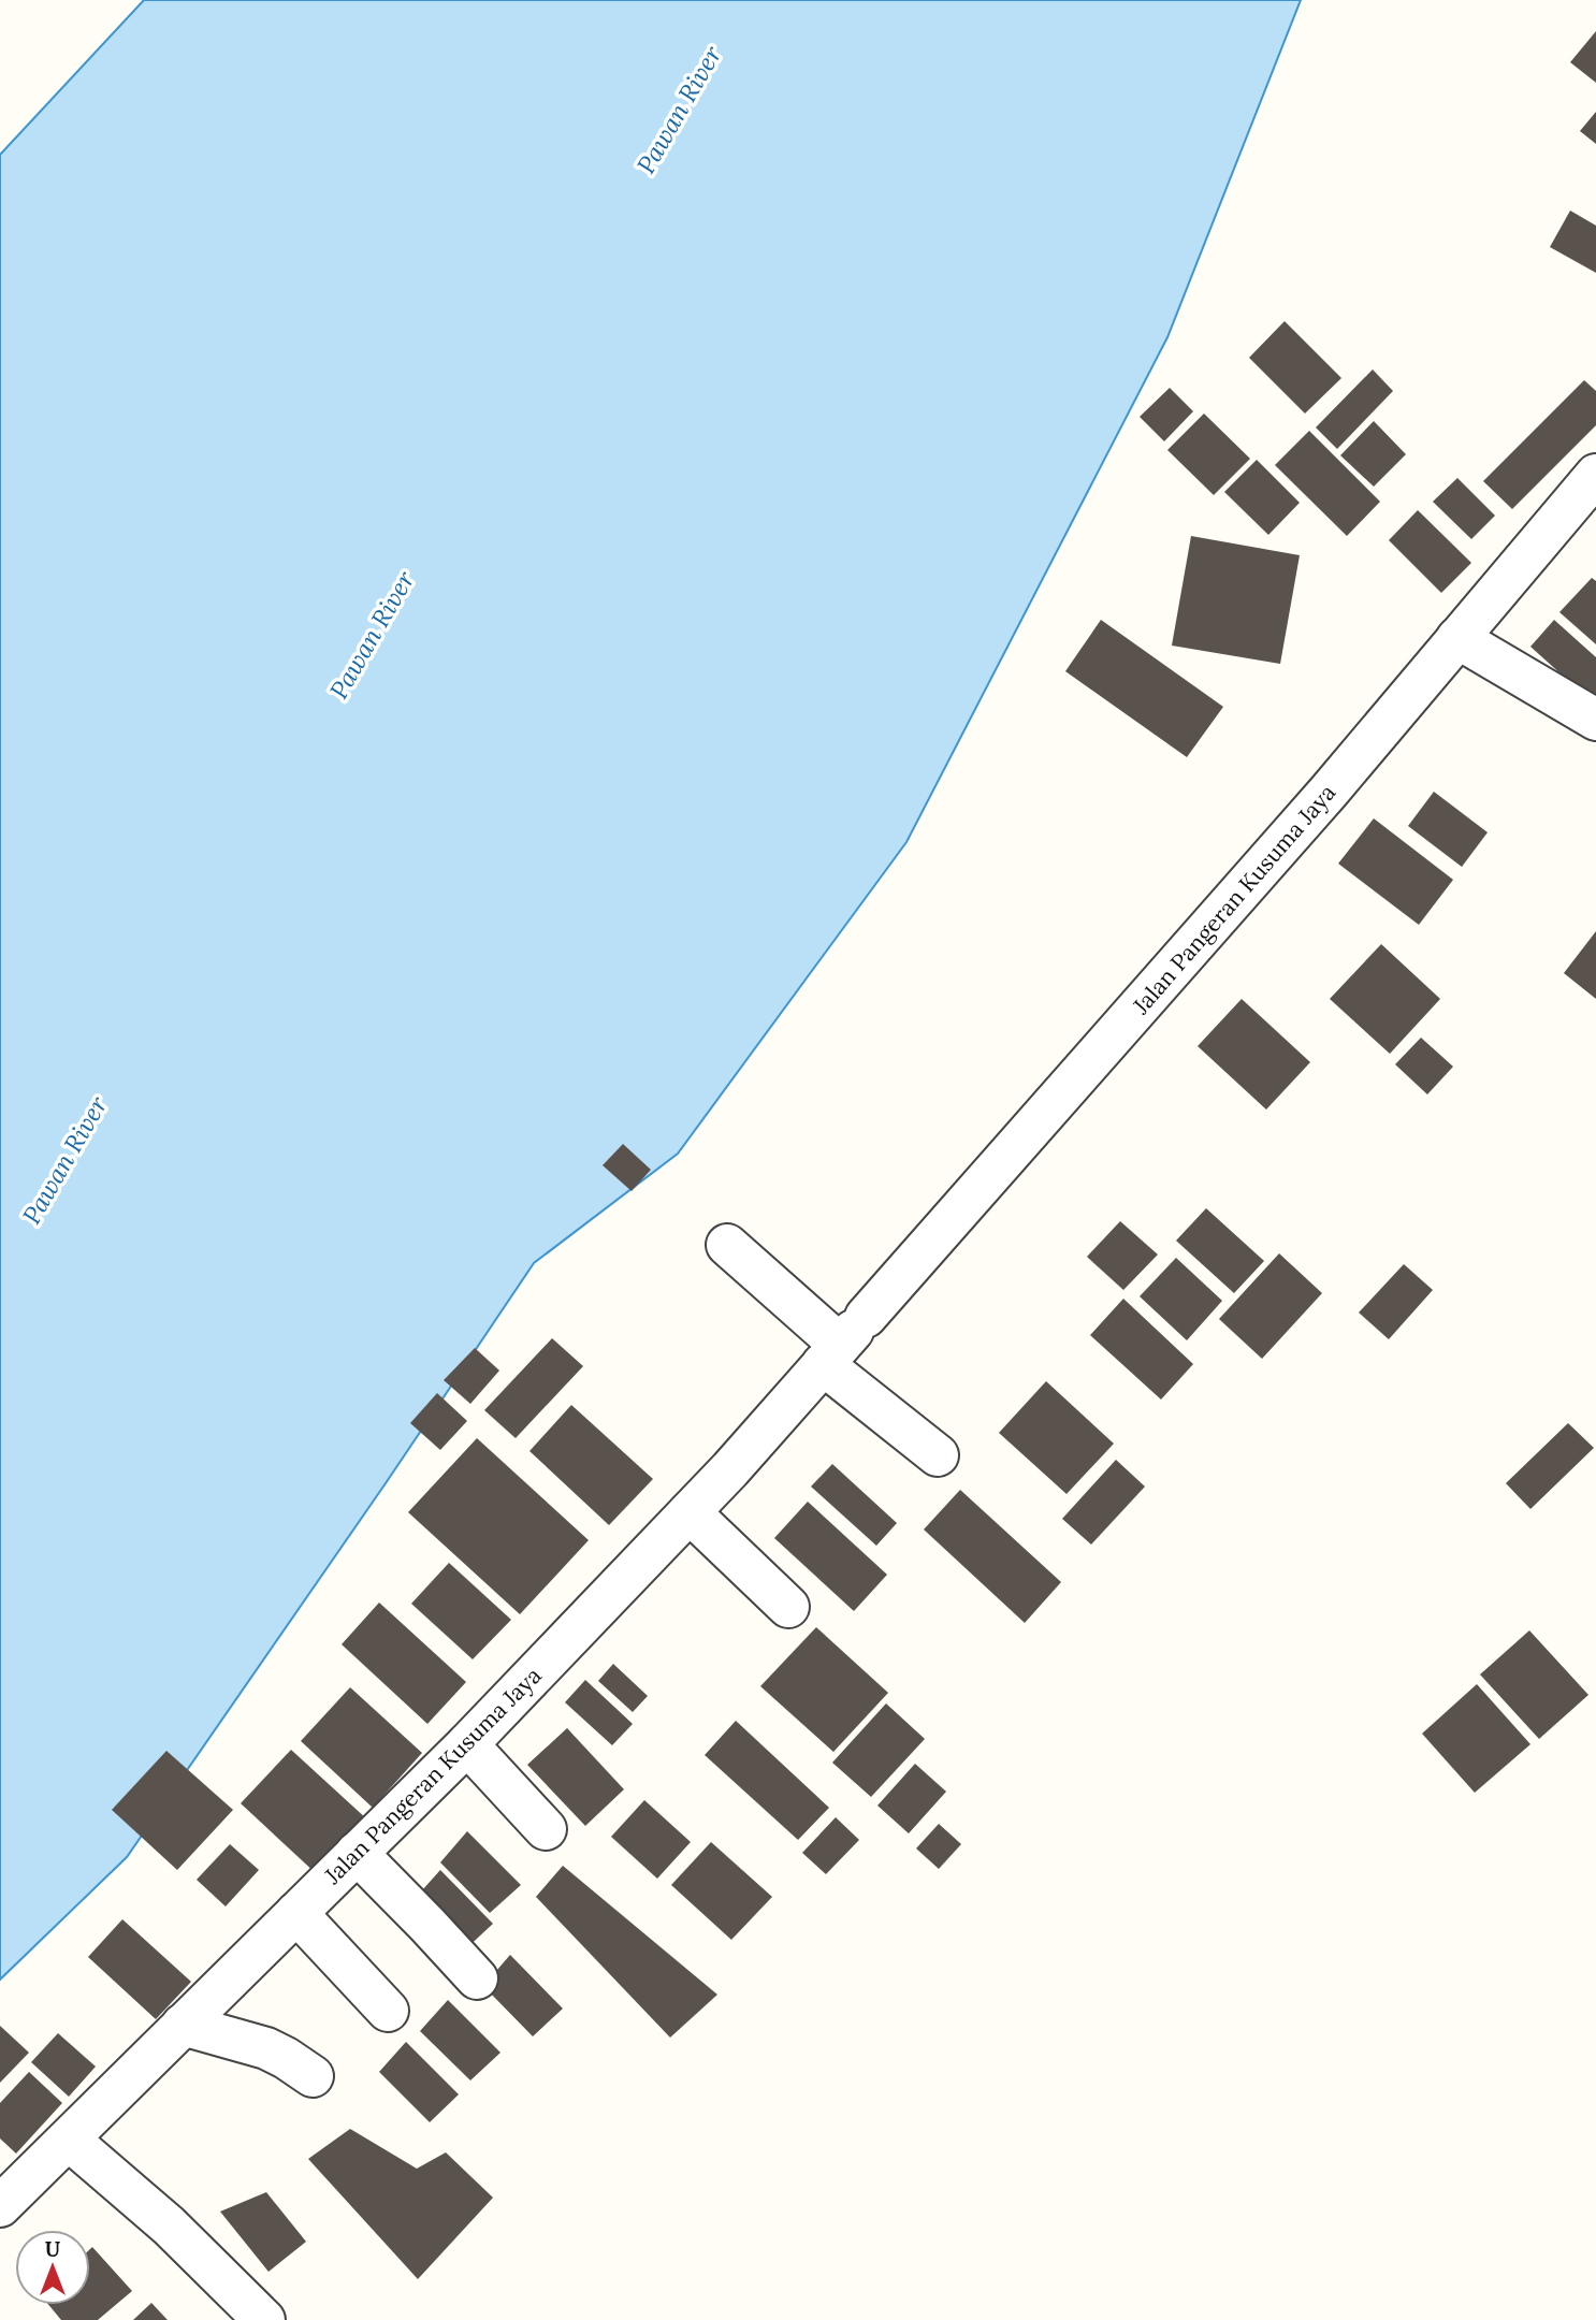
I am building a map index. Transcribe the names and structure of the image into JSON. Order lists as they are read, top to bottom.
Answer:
{
  "streets": {
    "street": ["Jalan Pangeran Kusuma Jaya"]
  },
  "water": ["Pawan River"],
  "north": "top"
}
